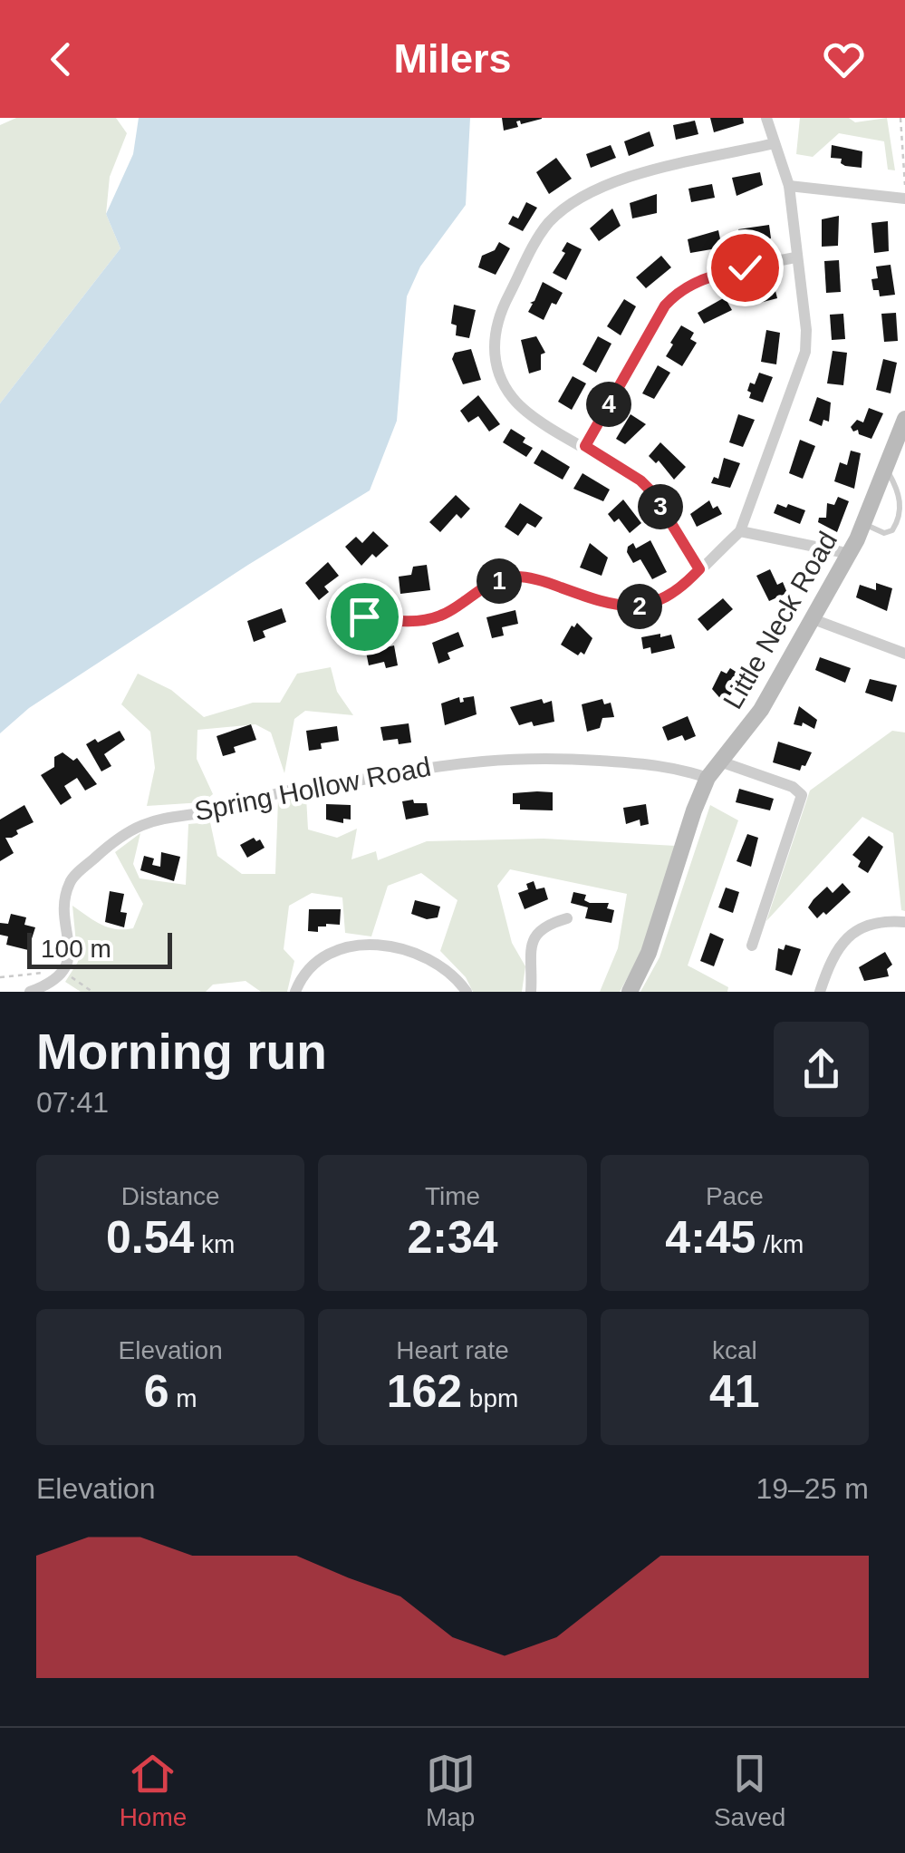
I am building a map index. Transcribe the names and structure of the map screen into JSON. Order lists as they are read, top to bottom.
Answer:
{
  "streets": {
    "street": ["Little Neck Road", "Spring Hollow Road"]
  },
  "crossings": [
    ["Little Neck Road", "Spring Hollow Road"]
  ],
  "scale_bar": "100 m",
  "page": {
    "header": "Milers",
    "pins": [
      "4",
      "3",
      "1",
      "2"
    ],
    "scale": "100 m",
    "heading": ["Morning run", "07:41"],
    "stats": [
      ["Distance", "0.54 km"],
      ["Time", "2:34"],
      ["Pace", "4:45 /km"],
      ["Elevation", "6 m"],
      ["Heart rate", "162 bpm"],
      ["kcal", "41"]
    ],
    "chart": ["Elevation", "19–25 m"],
    "tabs": ["Home", "Map", "Saved"]
  }
}
